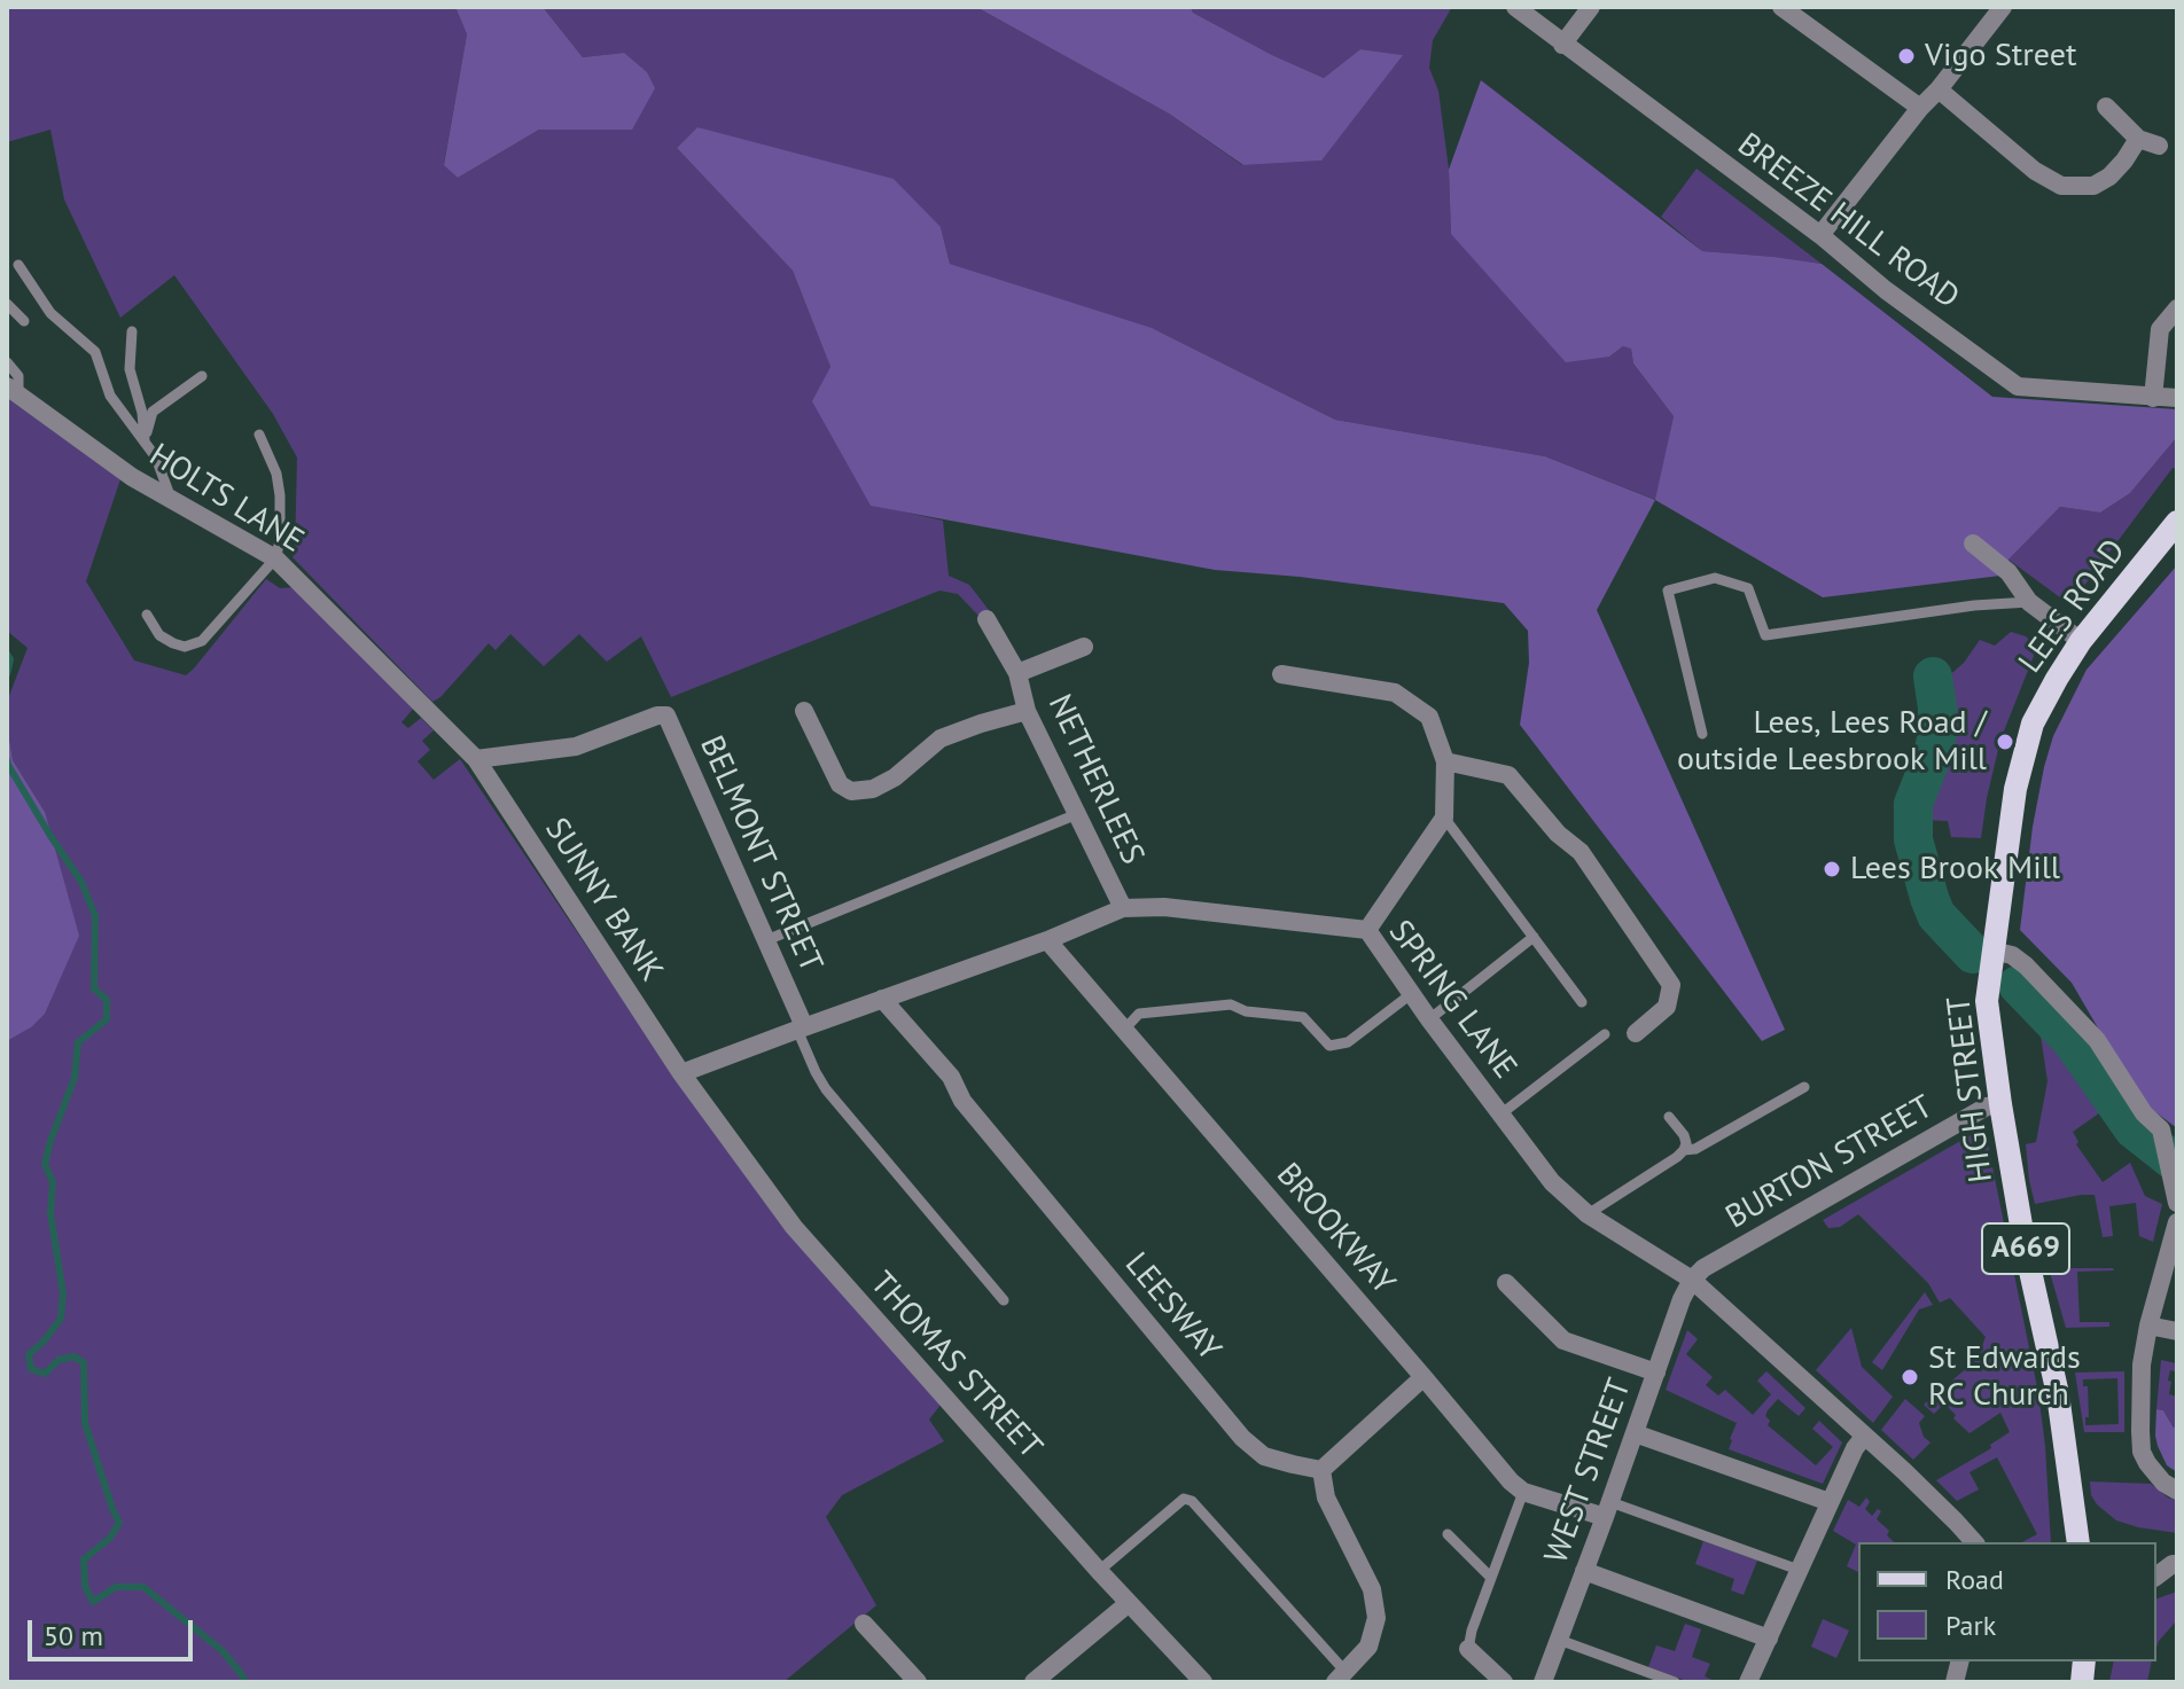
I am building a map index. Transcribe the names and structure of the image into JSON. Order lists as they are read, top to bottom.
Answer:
{
  "streets": {
    "main road": ["LEES ROAD", "HIGH STREET", "A669"],
    "street": [
      "BREEZE HILL ROAD",
      "HOLTS LANE",
      "NETHERLEES",
      "BELMONT STREET",
      "SUNNY BANK",
      "SPRING LANE",
      "BURTON STREET",
      "BROOKWAY",
      "LEESWAY",
      "THOMAS STREET",
      "WEST STREET"
    ]
  },
  "crossings": [
    ["HOLTS LANE", "BELMONT STREET"],
    ["HOLTS LANE", "SUNNY BANK"],
    ["LEES ROAD", "HIGH STREET"],
    ["NETHERLEES", "SPRING LANE"],
    ["BELMONT STREET", "SUNNY BANK"],
    ["BELMONT STREET", "SPRING LANE"],
    ["SUNNY BANK", "SPRING LANE"],
    ["SUNNY BANK", "THOMAS STREET"],
    ["SPRING LANE", "BURTON STREET"],
    ["SPRING LANE", "BROOKWAY"],
    ["SPRING LANE", "LEESWAY"],
    ["SPRING LANE", "THOMAS STREET"],
    ["SPRING LANE", "WEST STREET"],
    ["HIGH STREET", "BURTON STREET"],
    ["BURTON STREET", "WEST STREET"],
    ["BROOKWAY", "WEST STREET"]
  ],
  "places": [
    "Vigo Street",
    "Lees, Lees Road / outside Leesbrook Mill",
    "Lees Brook Mill",
    "St Edwards RC Church"
  ],
  "legend": ["Road", "Park"],
  "scale_bar": "50 m"
}
